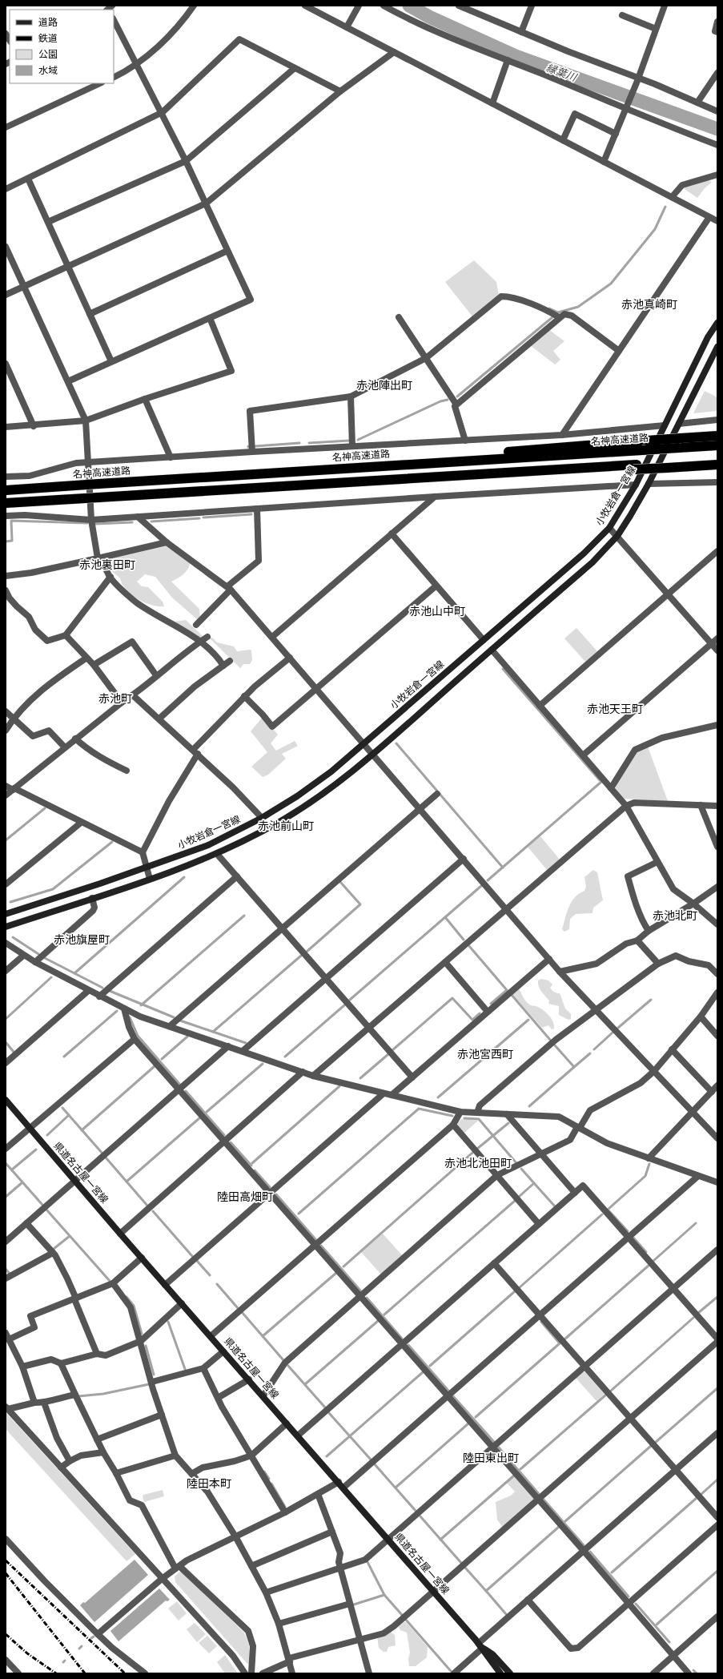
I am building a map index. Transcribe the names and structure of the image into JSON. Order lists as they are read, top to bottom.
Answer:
{
  "streets": {
    "highway": ["名神高速道路"],
    "main road": ["小牧岩倉一宮線", "県道名古屋一宮線"]
  },
  "districts": [
    "赤池真崎町",
    "赤池陣出町",
    "赤池裏田町",
    "赤池山中町",
    "赤池町",
    "赤池天王町",
    "赤池前山町",
    "赤池北町",
    "赤池旗屋町",
    "赤池宮西町",
    "赤池北池田町",
    "陸田高畑町",
    "陸田東出町",
    "陸田本町"
  ],
  "water": ["縁葉川"],
  "legend": [
    "道路",
    "鉄道",
    "公園",
    "水域"
  ]
}
